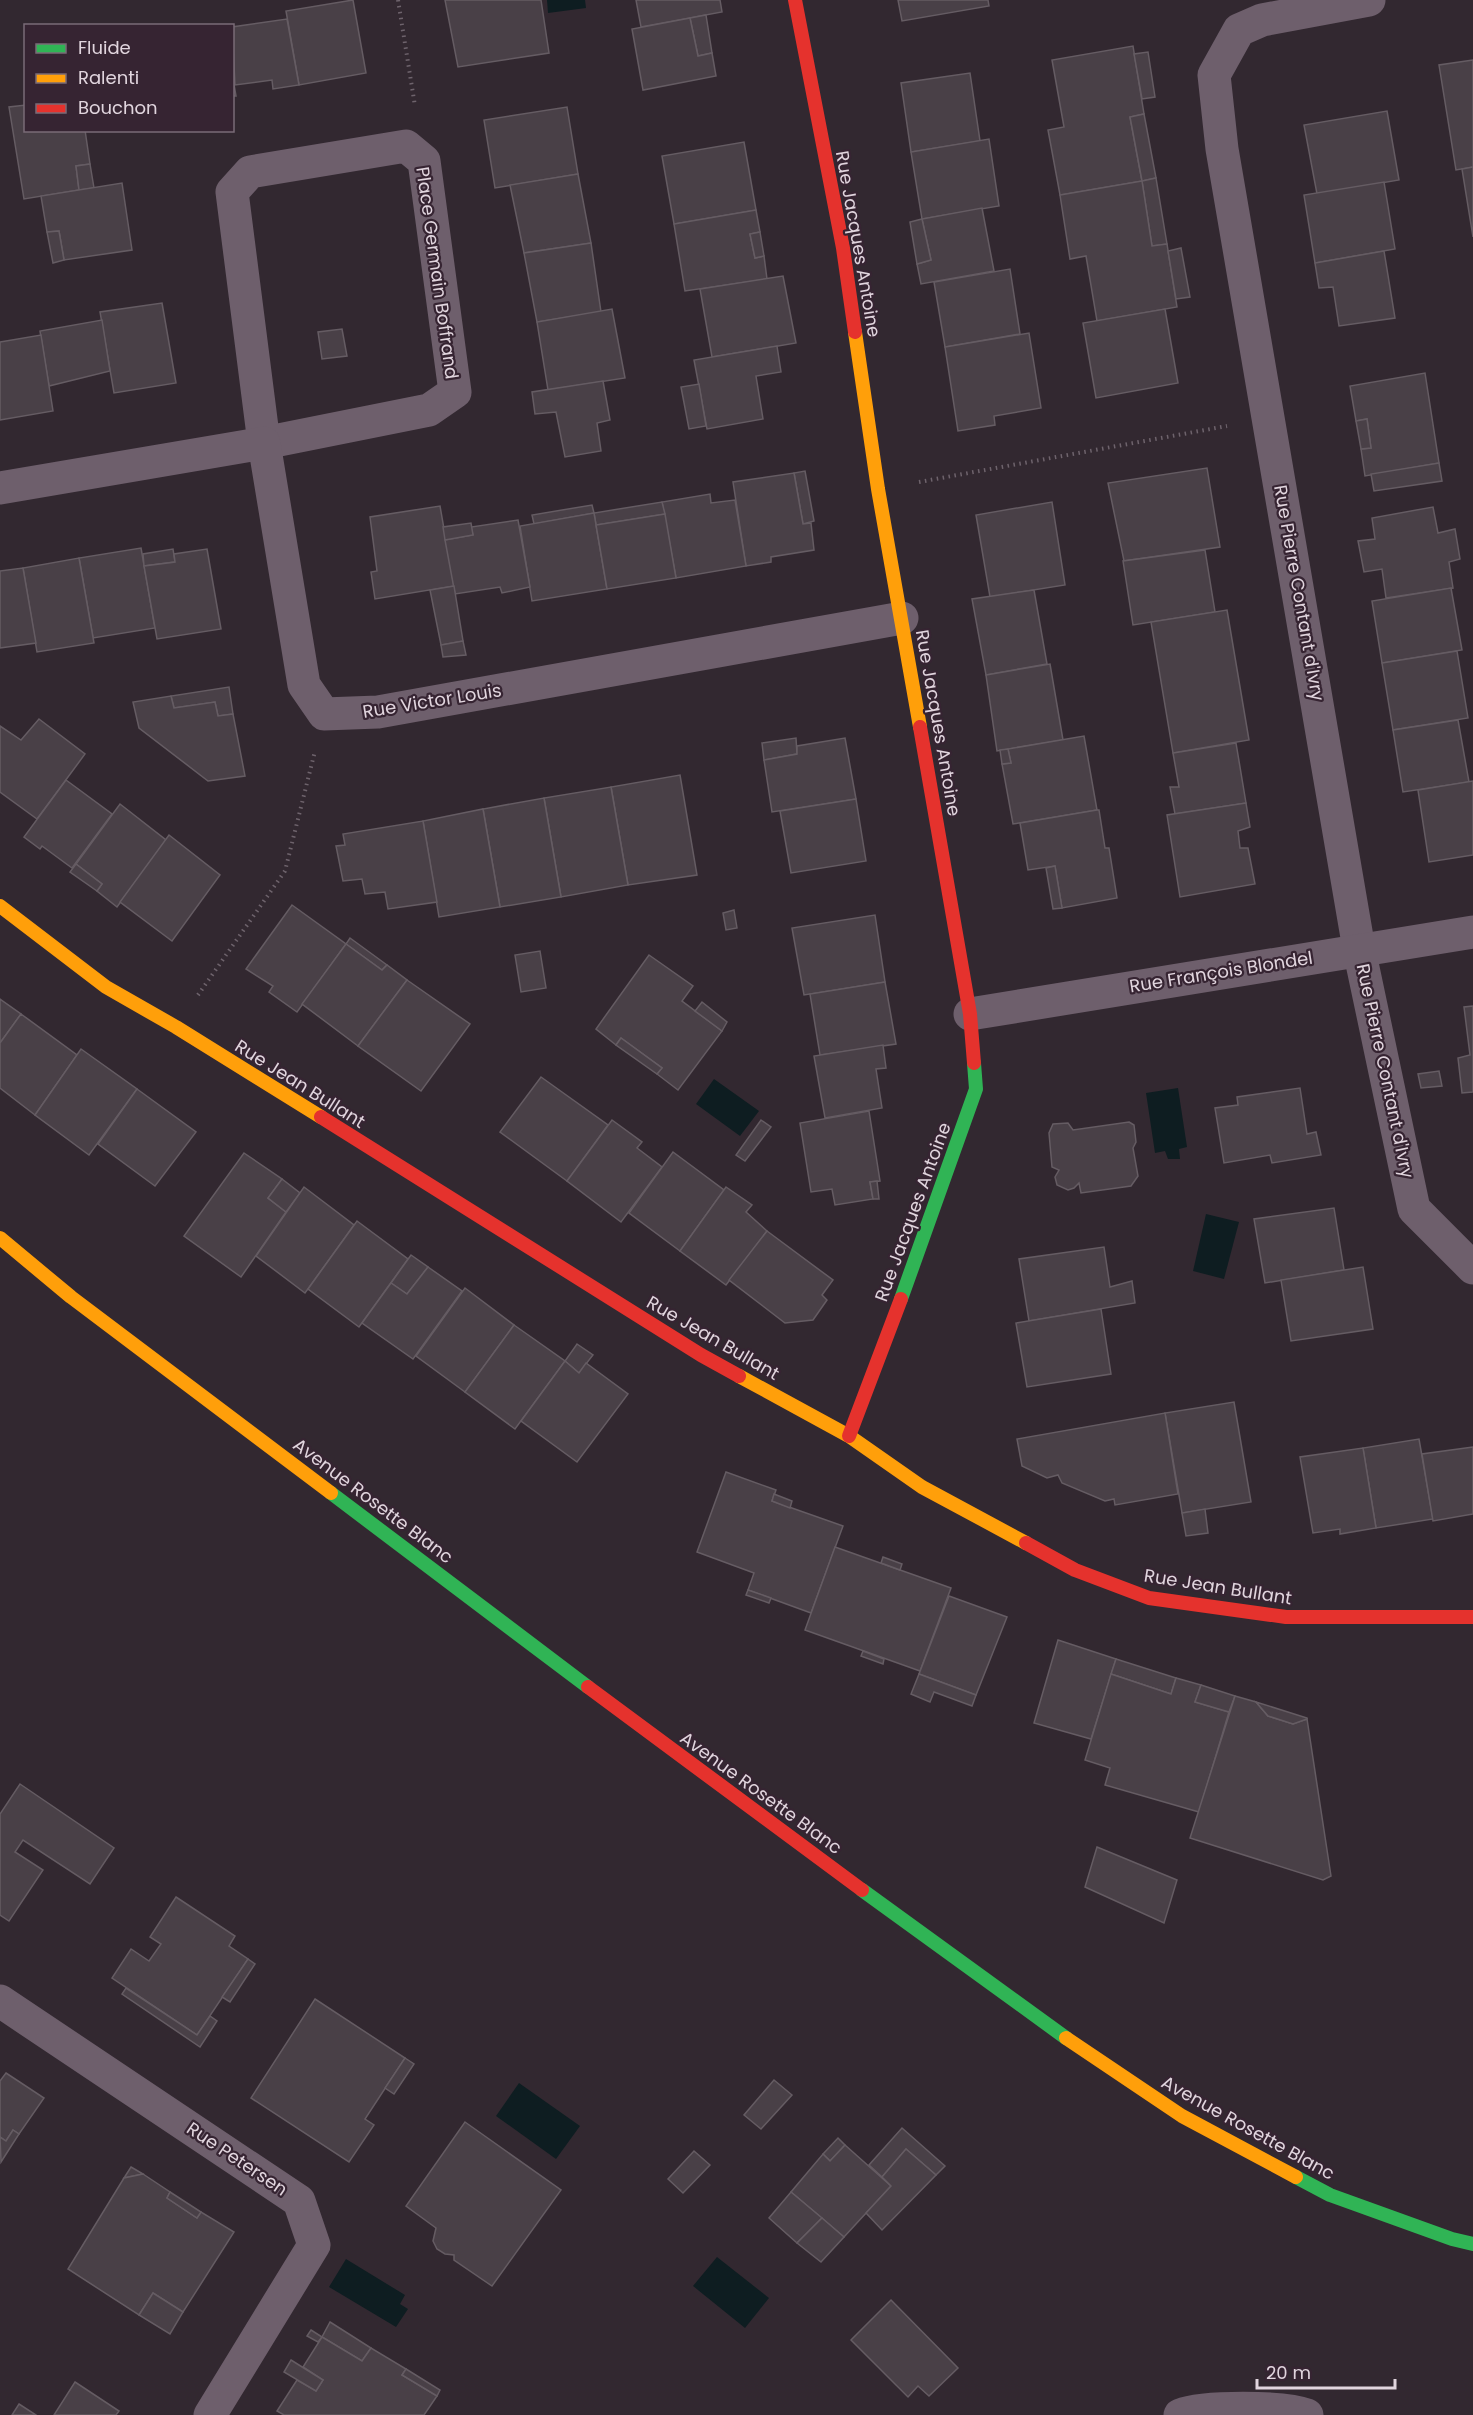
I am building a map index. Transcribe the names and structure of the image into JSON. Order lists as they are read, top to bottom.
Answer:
{
  "streets": {
    "street": [
      "Rue Jacques Antoine",
      "Place Germain Boffrand",
      "Rue Pierre Contant d'Ivry",
      "Rue Victor Louis",
      "Rue François Blondel",
      "Rue Jean Bullant",
      "Avenue Rosette Blanc",
      "Rue Petersen"
    ]
  },
  "crossings": [
    ["Rue Jacques Antoine", "Rue Victor Louis"],
    ["Rue Jacques Antoine", "Rue François Blondel"],
    ["Rue Jacques Antoine", "Rue Jean Bullant"],
    ["Rue Pierre Contant d'Ivry", "Rue François Blondel"]
  ],
  "legend": ["Fluide", "Ralenti", "Bouchon"],
  "scale_bar": "20 m"
}
